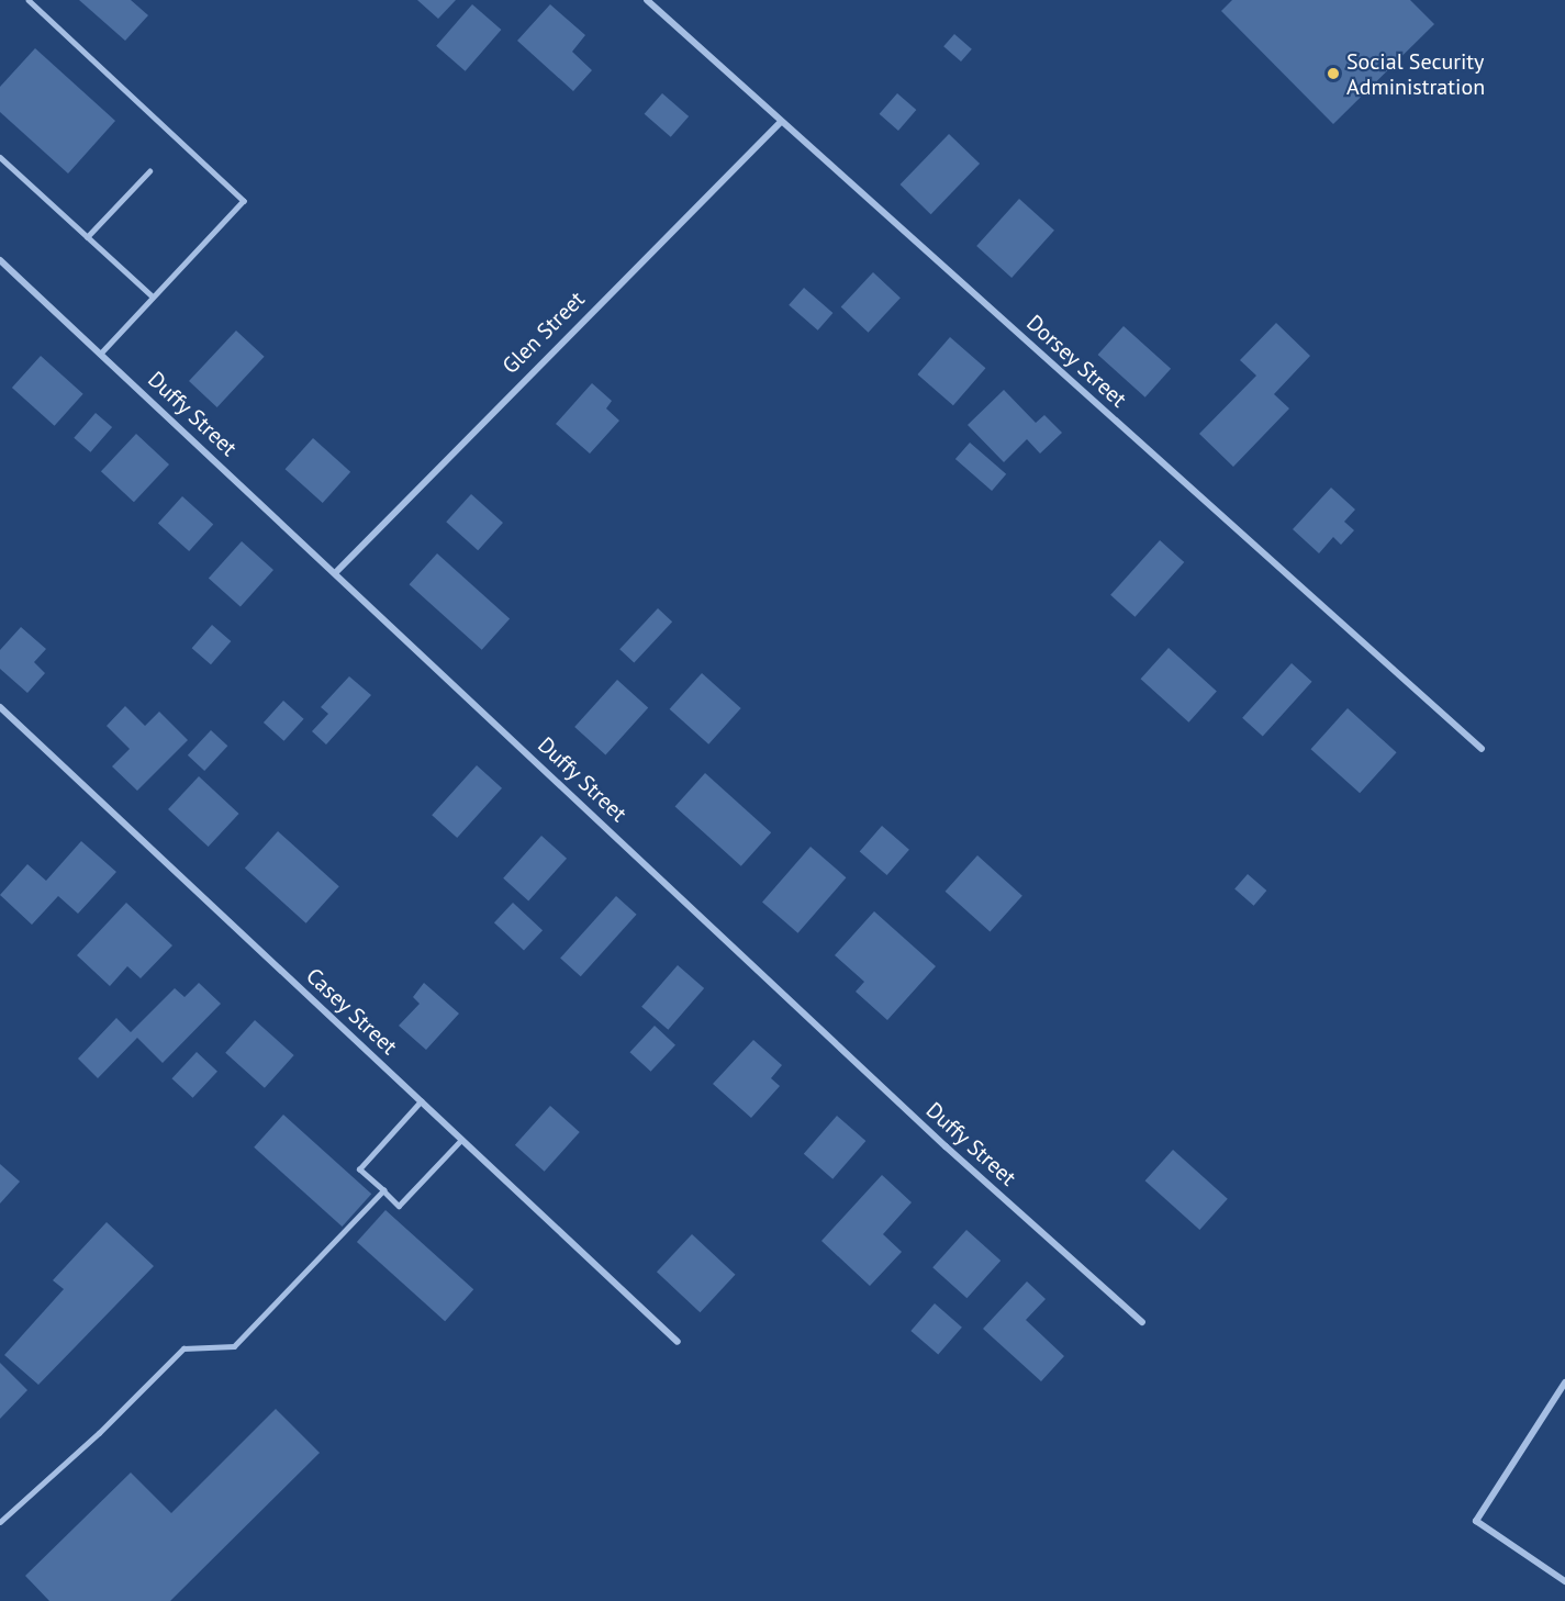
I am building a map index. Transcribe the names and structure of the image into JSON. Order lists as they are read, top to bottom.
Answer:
{
  "streets": {
    "street": [
      "Glen Street",
      "Dorsey Street",
      "Duffy Street",
      "Casey Street"
    ]
  },
  "crossings": [
    ["Glen Street", "Dorsey Street"],
    ["Glen Street", "Duffy Street"]
  ],
  "places": ["Social Security Administration"]
}
